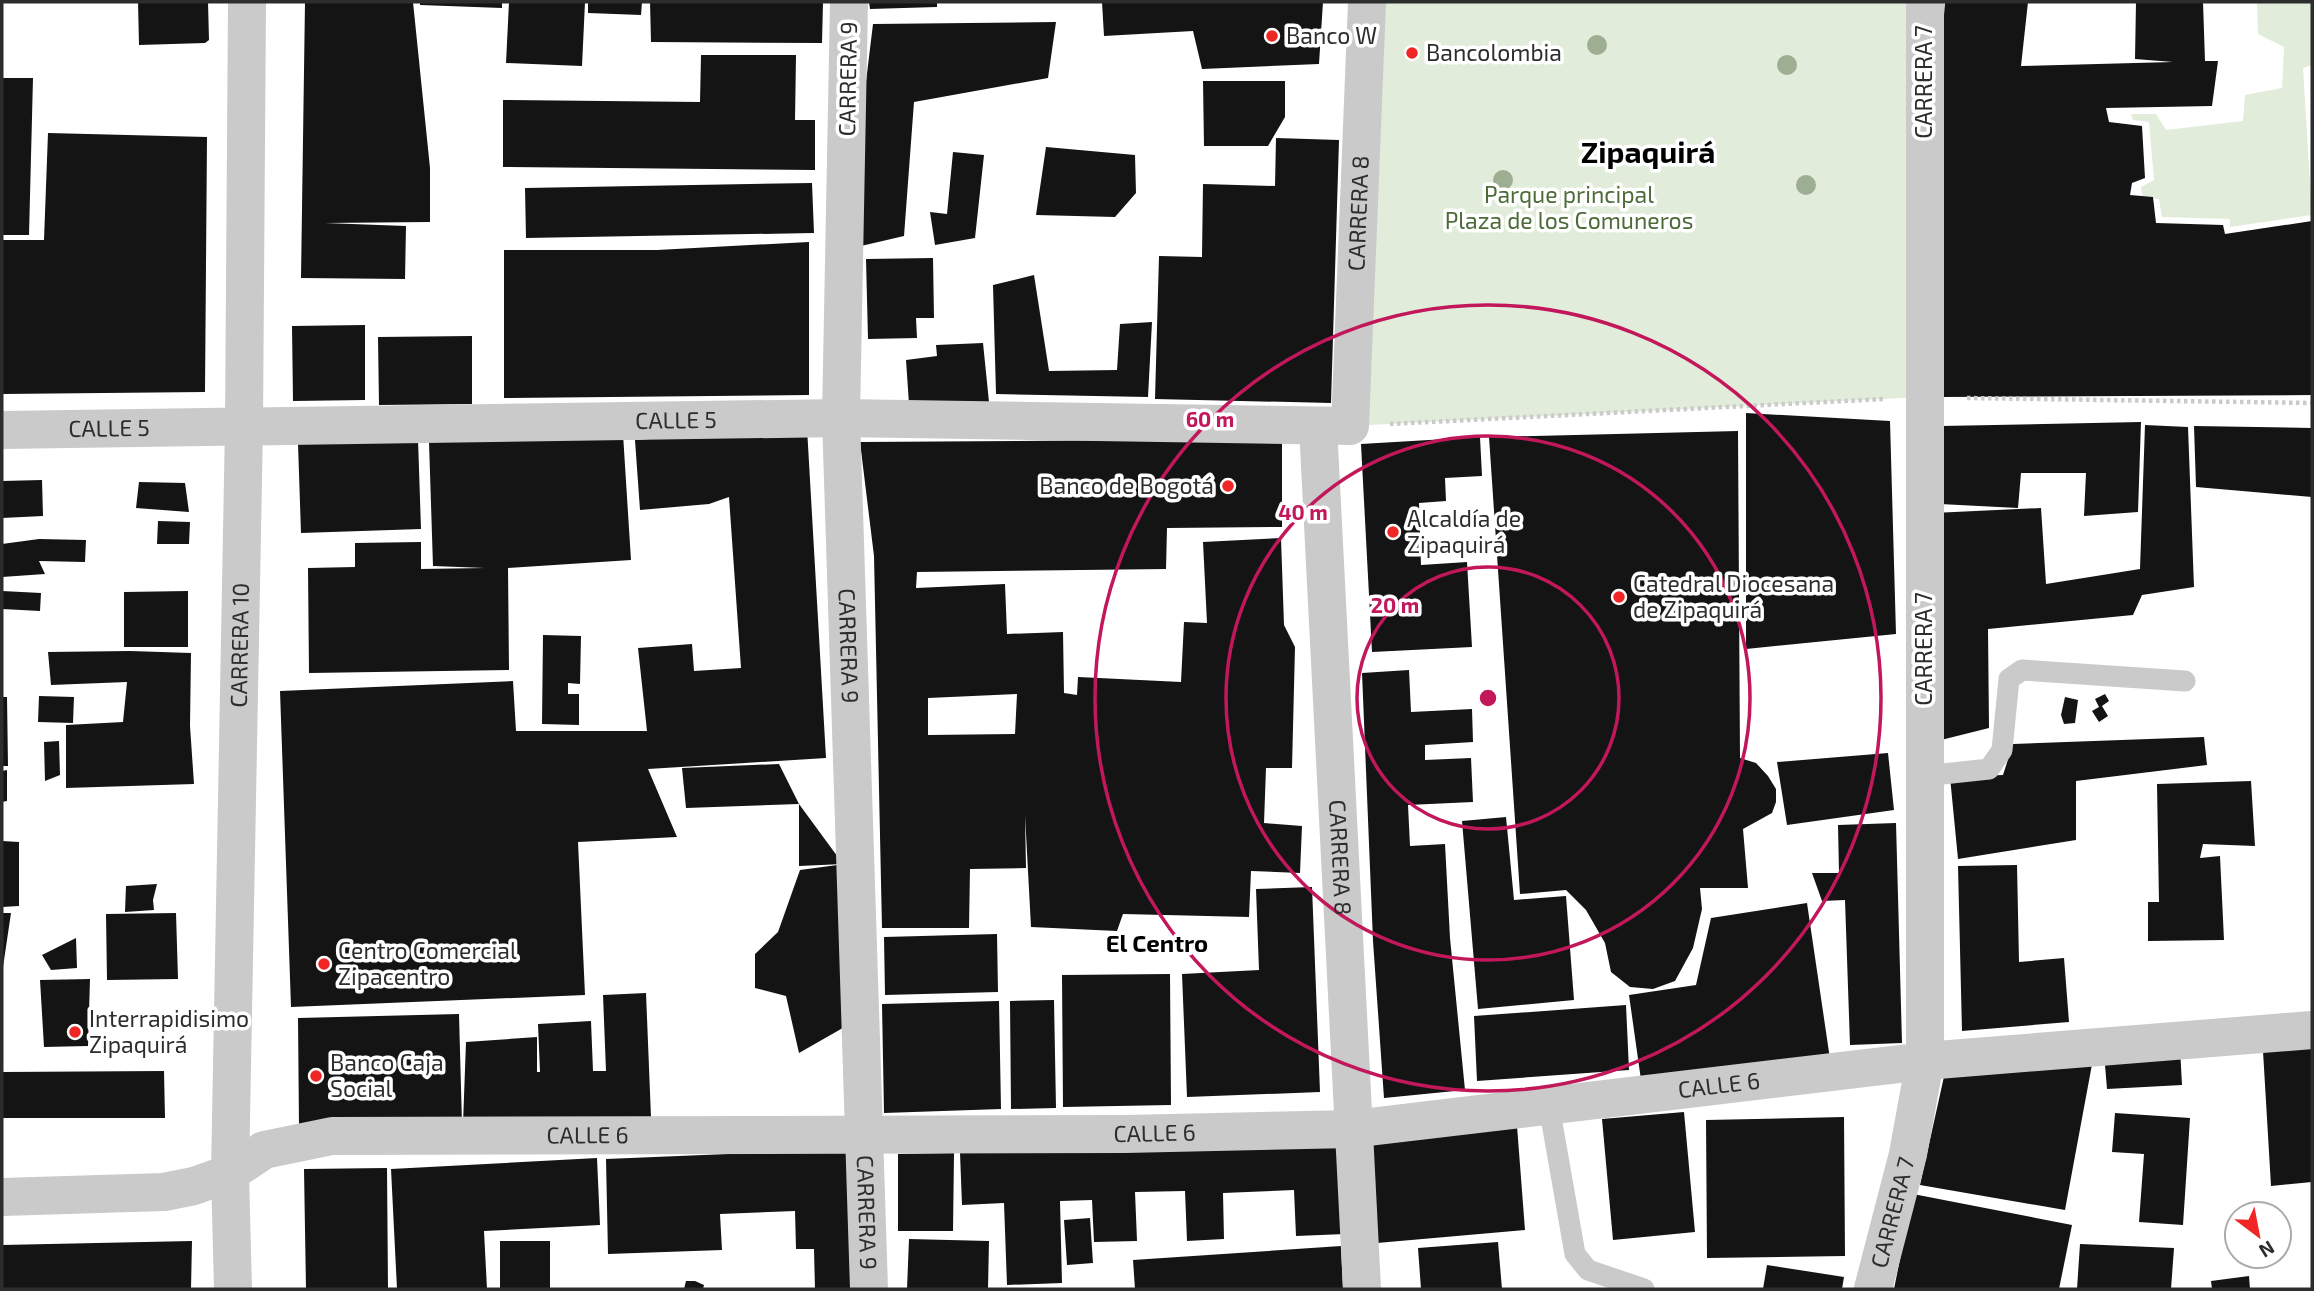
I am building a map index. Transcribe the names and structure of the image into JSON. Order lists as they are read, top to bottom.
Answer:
{
  "streets": {
    "street": [
      "CARRERA 9",
      "CARRERA 7",
      "CARRERA 8",
      "CALLE 5",
      "CARRERA 10",
      "CALLE 6"
    ]
  },
  "crossings": [
    ["CARRERA 9", "CALLE 5"],
    ["CARRERA 9", "CALLE 6"],
    ["CARRERA 7", "CALLE 6"],
    ["CARRERA 8", "CALLE 5"],
    ["CARRERA 8", "CALLE 6"],
    ["CALLE 5", "CARRERA 10"],
    ["CARRERA 10", "CALLE 6"]
  ],
  "districts": ["Zipaquirá", "El Centro"],
  "parks": ["Parque principal Plaza de los Comuneros"],
  "places": [
    "Banco W",
    "Bancolombia",
    "Banco de Bogotá",
    "Alcaldía de Zipaquirá",
    "Catedral Diocesana de Zipaquirá",
    "Centro Comercial Zipacentro",
    "Interrapidisimo Zipaquirá",
    "Banco Caja Social"
  ],
  "north": "bottom right",
  "rings": ["60 m", "40 m", "20 m"]
}
